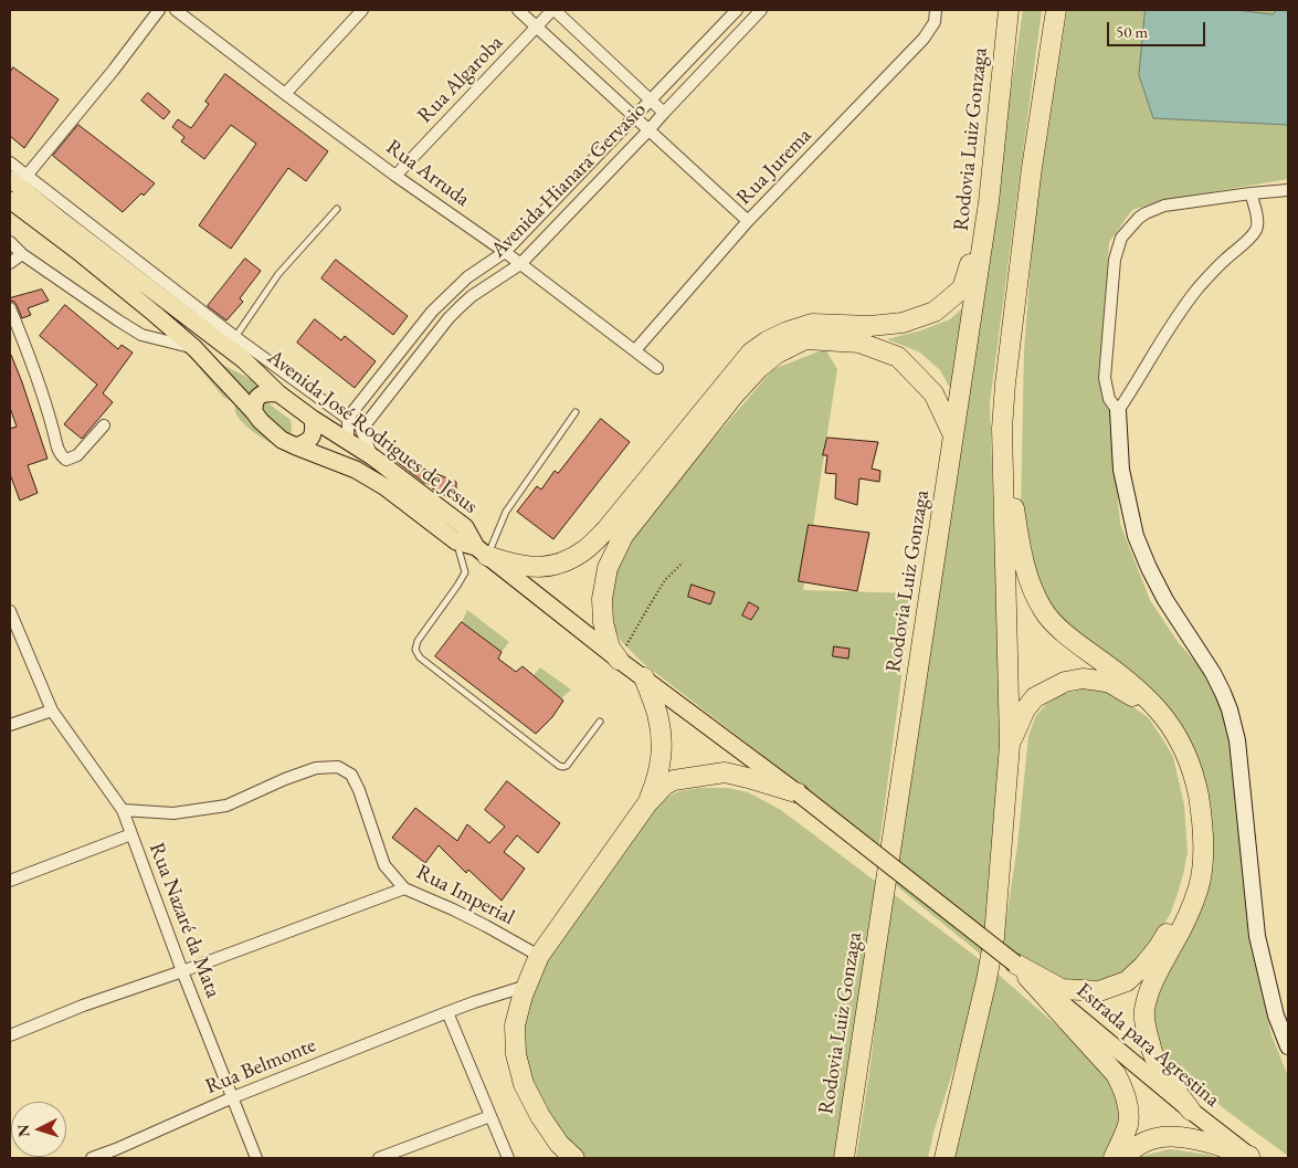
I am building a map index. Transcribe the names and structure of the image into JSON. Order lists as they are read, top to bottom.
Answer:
{
  "streets": {
    "highway": ["Rodovia Luiz Gonzaga"],
    "main road": ["Avenida José Rodrigues de Jesus", "Estrada para Agrestina"],
    "street": [
      "Rua Algaroba",
      "Rua Jurema",
      "Rua Arruda",
      "Avenida Hianara Gervasio",
      "Rua Imperial",
      "Rua Nazaré da Mata",
      "Rua Belmonte"
    ]
  },
  "crossings": [
    ["Rua Algaroba", "Rua Arruda"],
    ["Rua Jurema", "Rua Arruda"],
    ["Rua Arruda", "Avenida Hianara Gervasio"],
    ["Avenida José Rodrigues de Jesus", "Estrada para Agrestina"],
    ["Rua Imperial", "Rua Nazaré da Mata"],
    ["Rua Nazaré da Mata", "Rua Belmonte"]
  ],
  "scale_bar": "50 m",
  "north": "left"
}
